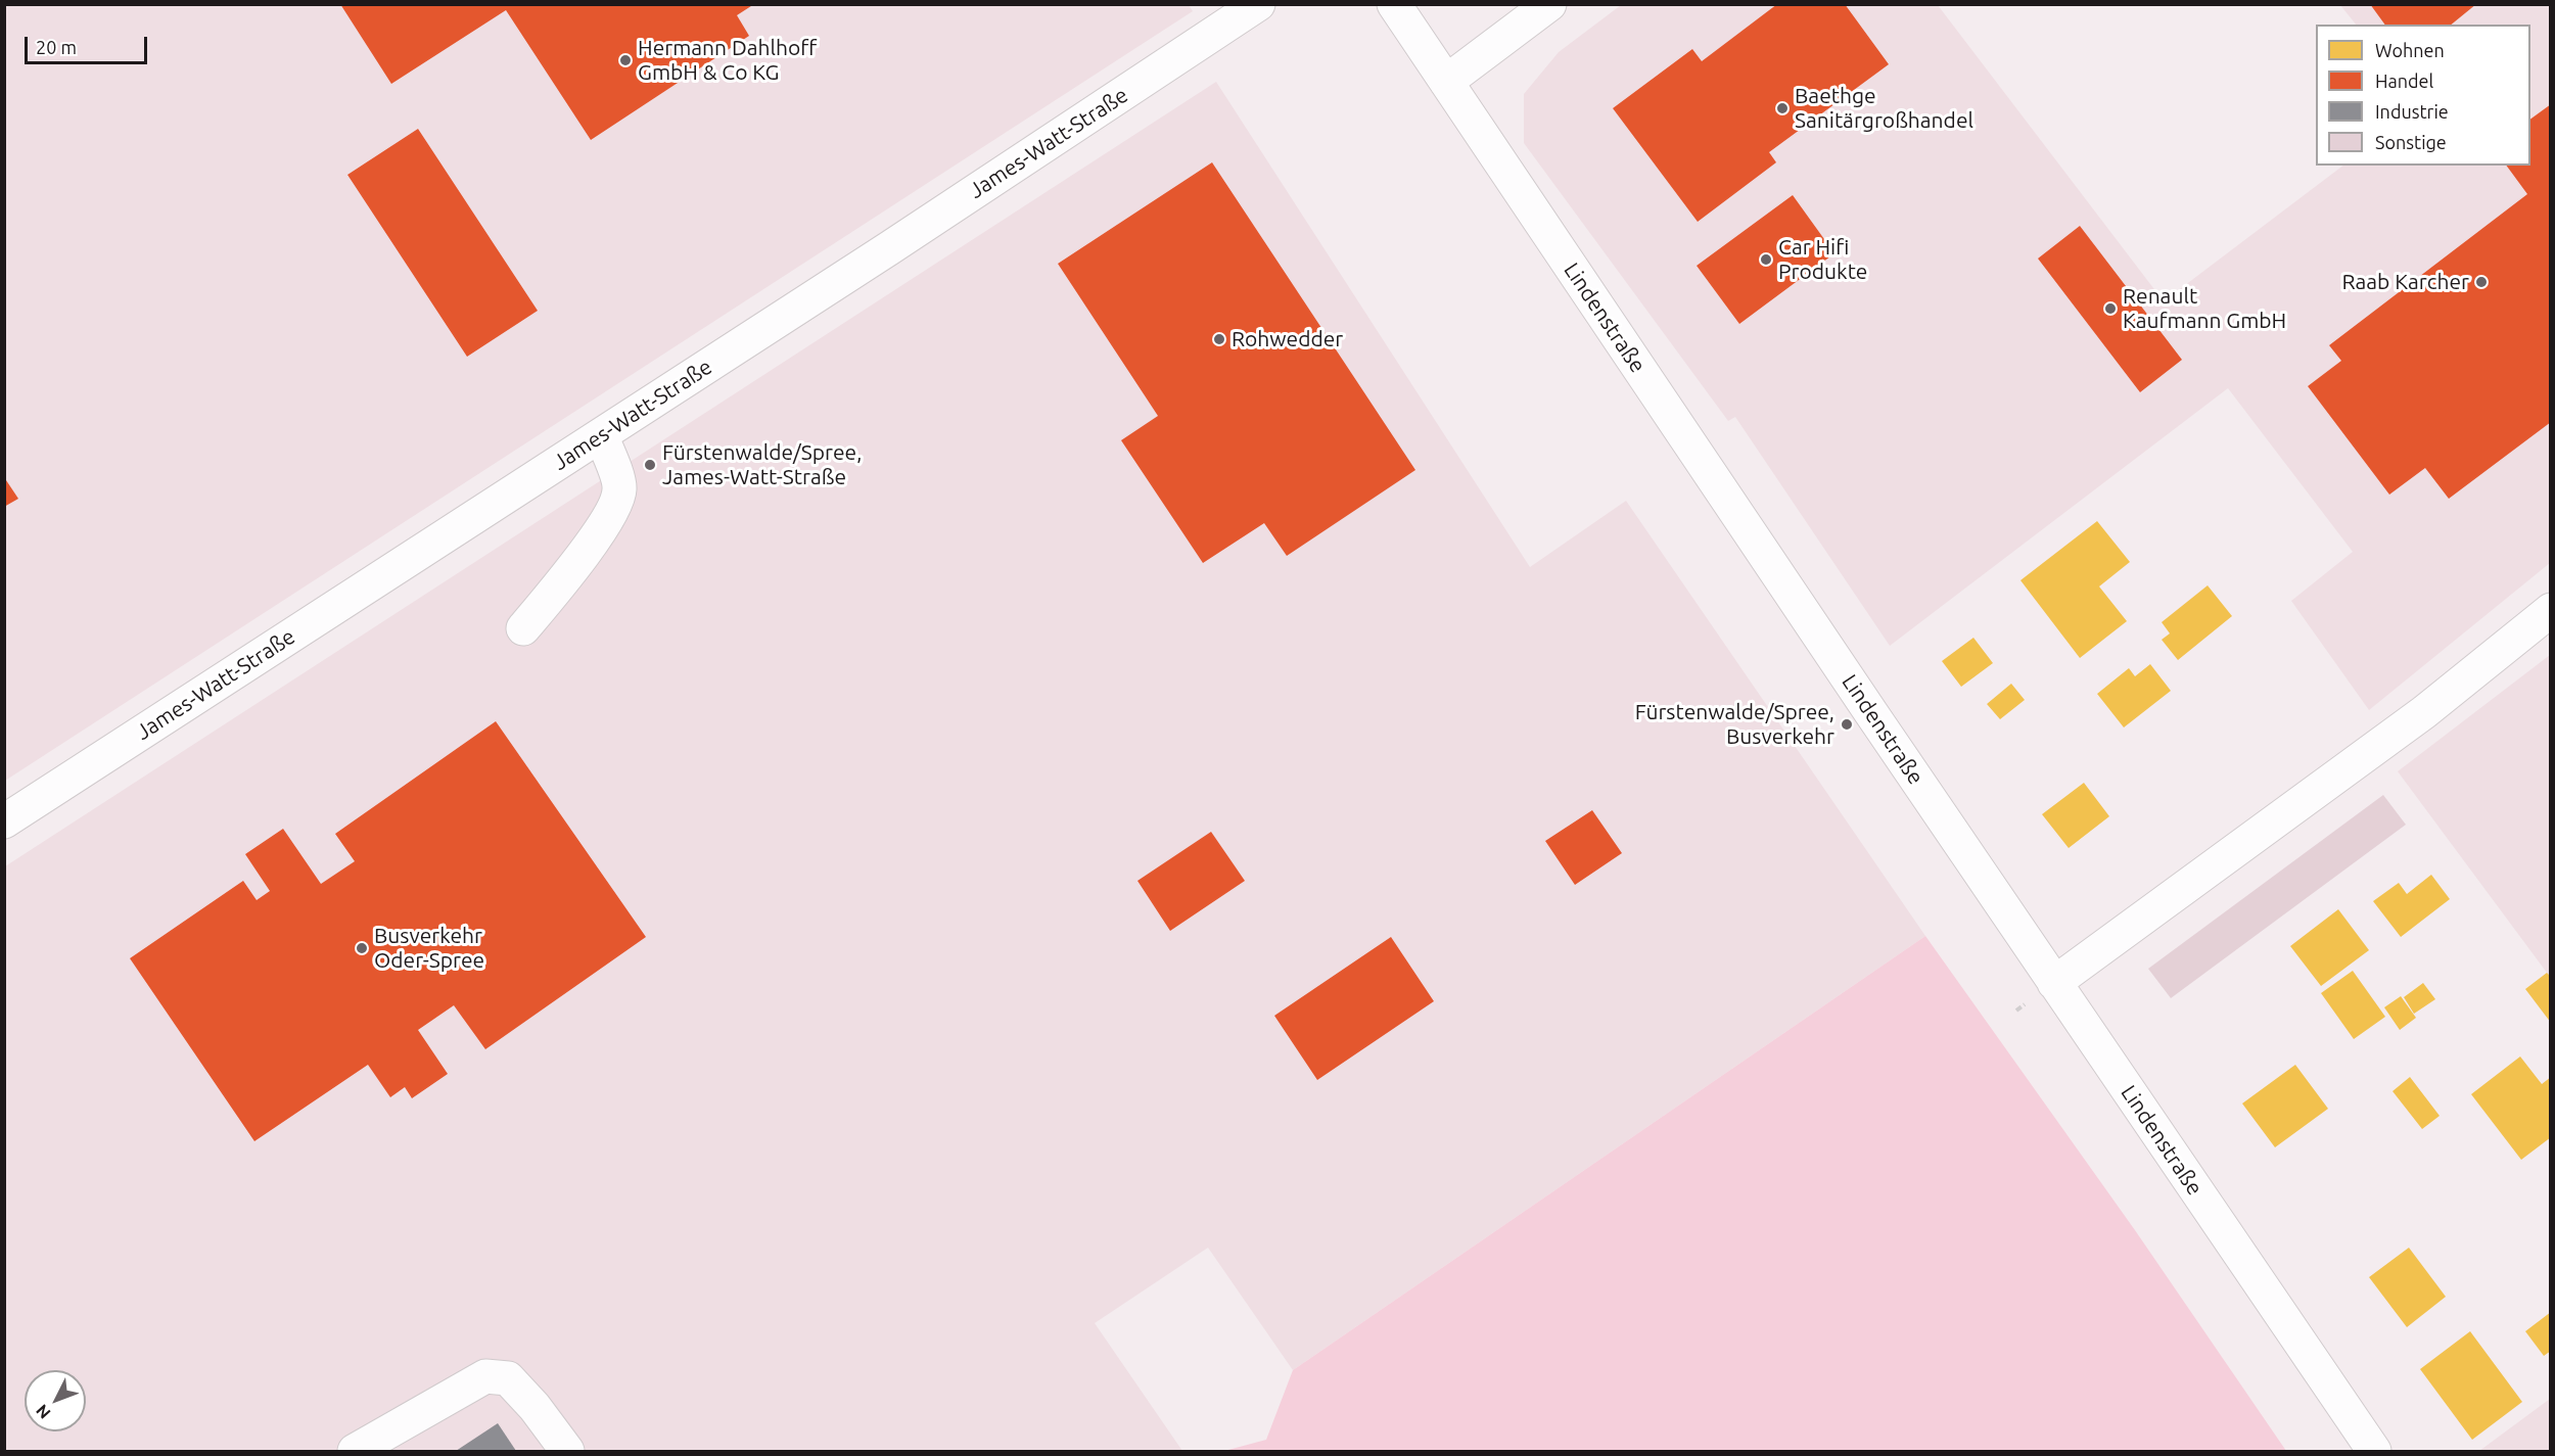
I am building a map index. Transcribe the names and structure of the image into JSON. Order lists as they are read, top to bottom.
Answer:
{
  "streets": {
    "street": ["James-Watt-Straße", "Lindenstraße"]
  },
  "places": [
    "Hermann Dahlhoff GmbH & Co KG",
    "Baethge Sanitärgroßhandel",
    "Car Hifi Produkte",
    "Raab Karcher",
    "Renault Kaufmann GmbH",
    "Rohwedder",
    "Fürstenwalde/Spree, James-Watt-Straße",
    "Fürstenwalde/Spree, Busverkehr",
    "Busverkehr Oder-Spree"
  ],
  "legend": [
    "Wohnen",
    "Handel",
    "Industrie",
    "Sonstige"
  ],
  "scale_bar": "20 m",
  "north": "bottom left"
}
